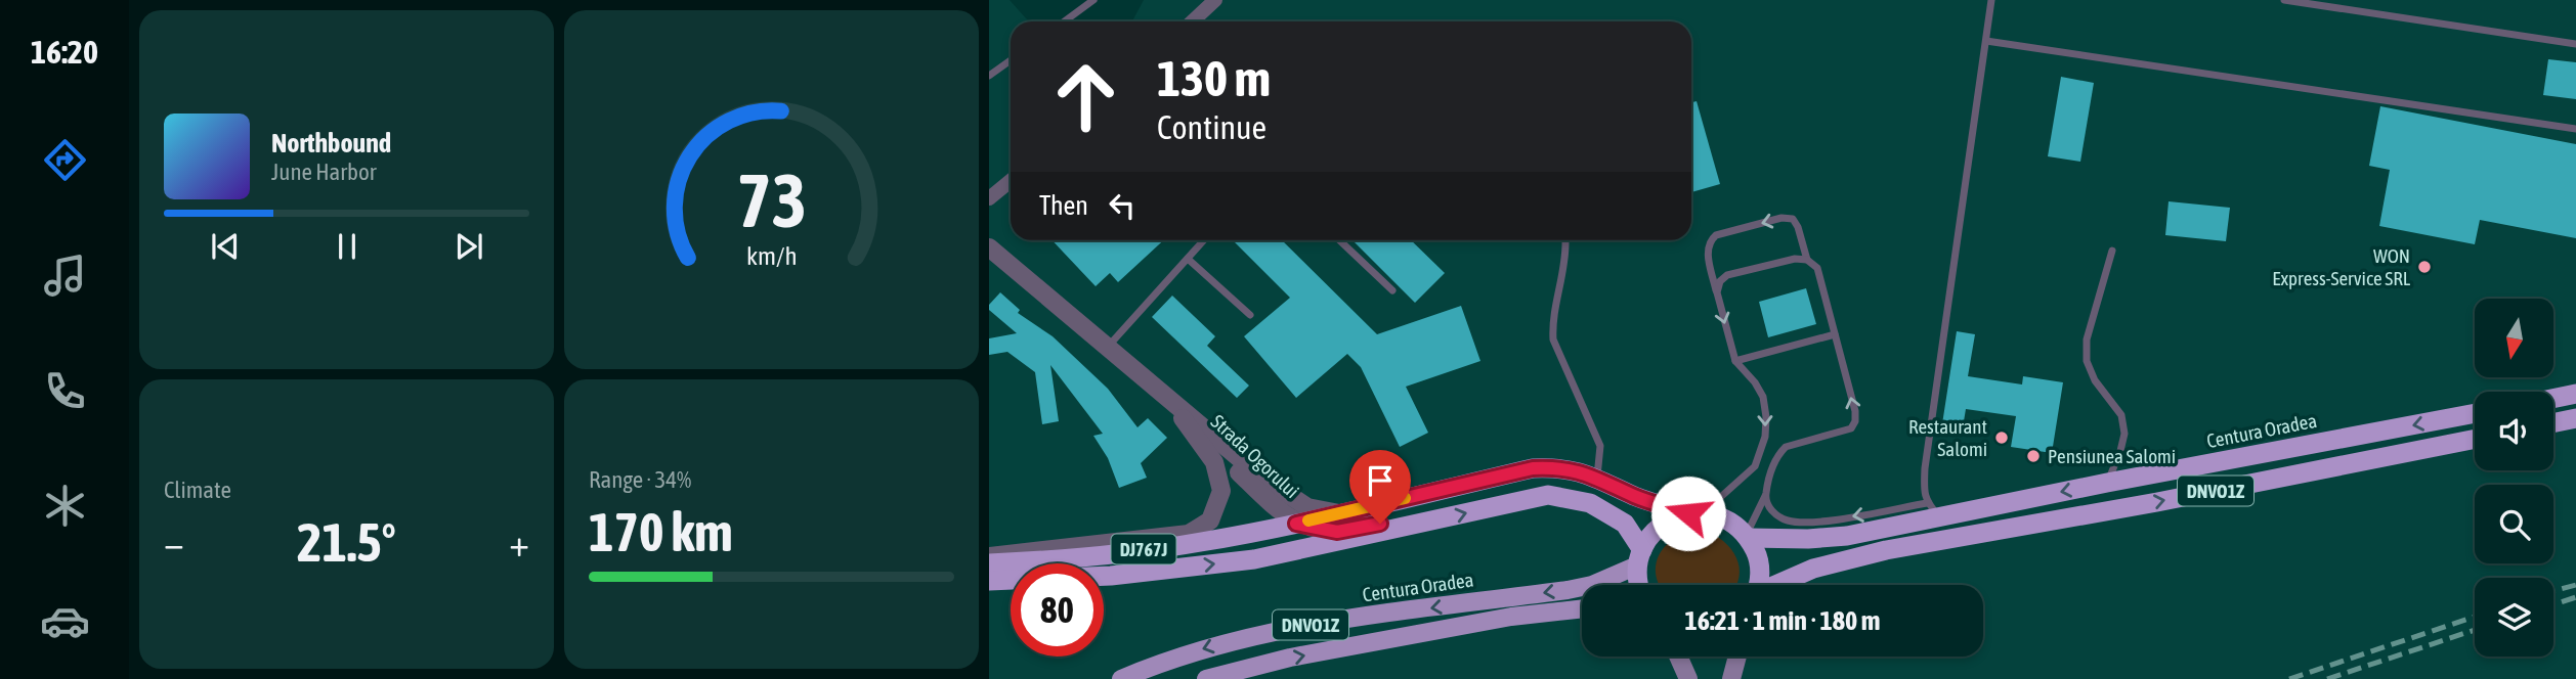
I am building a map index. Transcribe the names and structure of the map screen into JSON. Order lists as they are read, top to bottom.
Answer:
{
  "streets": {
    "highway": ["Centura Oradea", "DNVO1Z", "DJ767J"],
    "street": ["Strada Ogorului"]
  },
  "crossings": [
    ["Centura Oradea", "DNVO1Z"],
    ["Centura Oradea", "DJ767J"],
    ["Strada Ogorului", "DJ767J"],
    ["DNVO1Z", "DJ767J"]
  ],
  "places": ["WON Express-Service SRL", "Restaurant Salomi", "Pensiunea Salomi"],
  "north": "bottom",
  "page": {
    "tabs": "16:20",
    "turn": ["130 m", "Continue"],
    "song": ["Northbound", "June Harbor"],
    "then": "Then",
    "tile": [
      "Climate",
      ["Range · 34%", "170 km"]
    ],
    "heat": ["−", "21.5°", "+"],
    "limit": "80",
    "trip": "16:21 · 1 min · 180 m",
    "gauge": ["73", "km/h"]
  }
}
